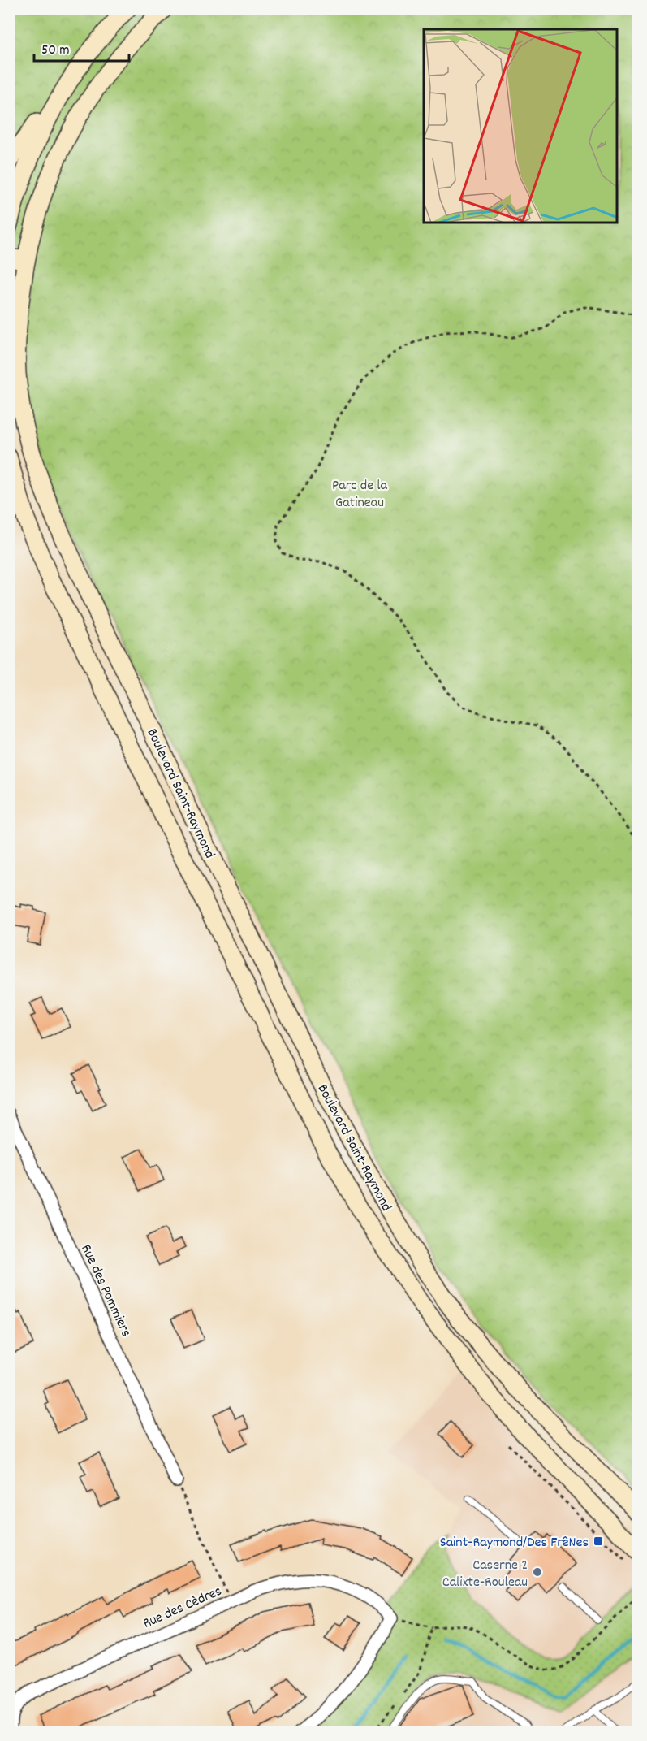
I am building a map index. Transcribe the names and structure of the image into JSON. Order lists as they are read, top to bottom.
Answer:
{
  "streets": {
    "main road": ["Boulevard Saint-Raymond"],
    "street": ["Rue des Pommiers", "Rue des Cèdres"]
  },
  "parks": ["Parc de la Gatineau"],
  "places": {
    "transit": ["Saint-Raymond/Des FrêNes"],
    "other": ["Caserne 2 Calixte-Rouleau"]
  },
  "scale_bar": "50 m"
}
